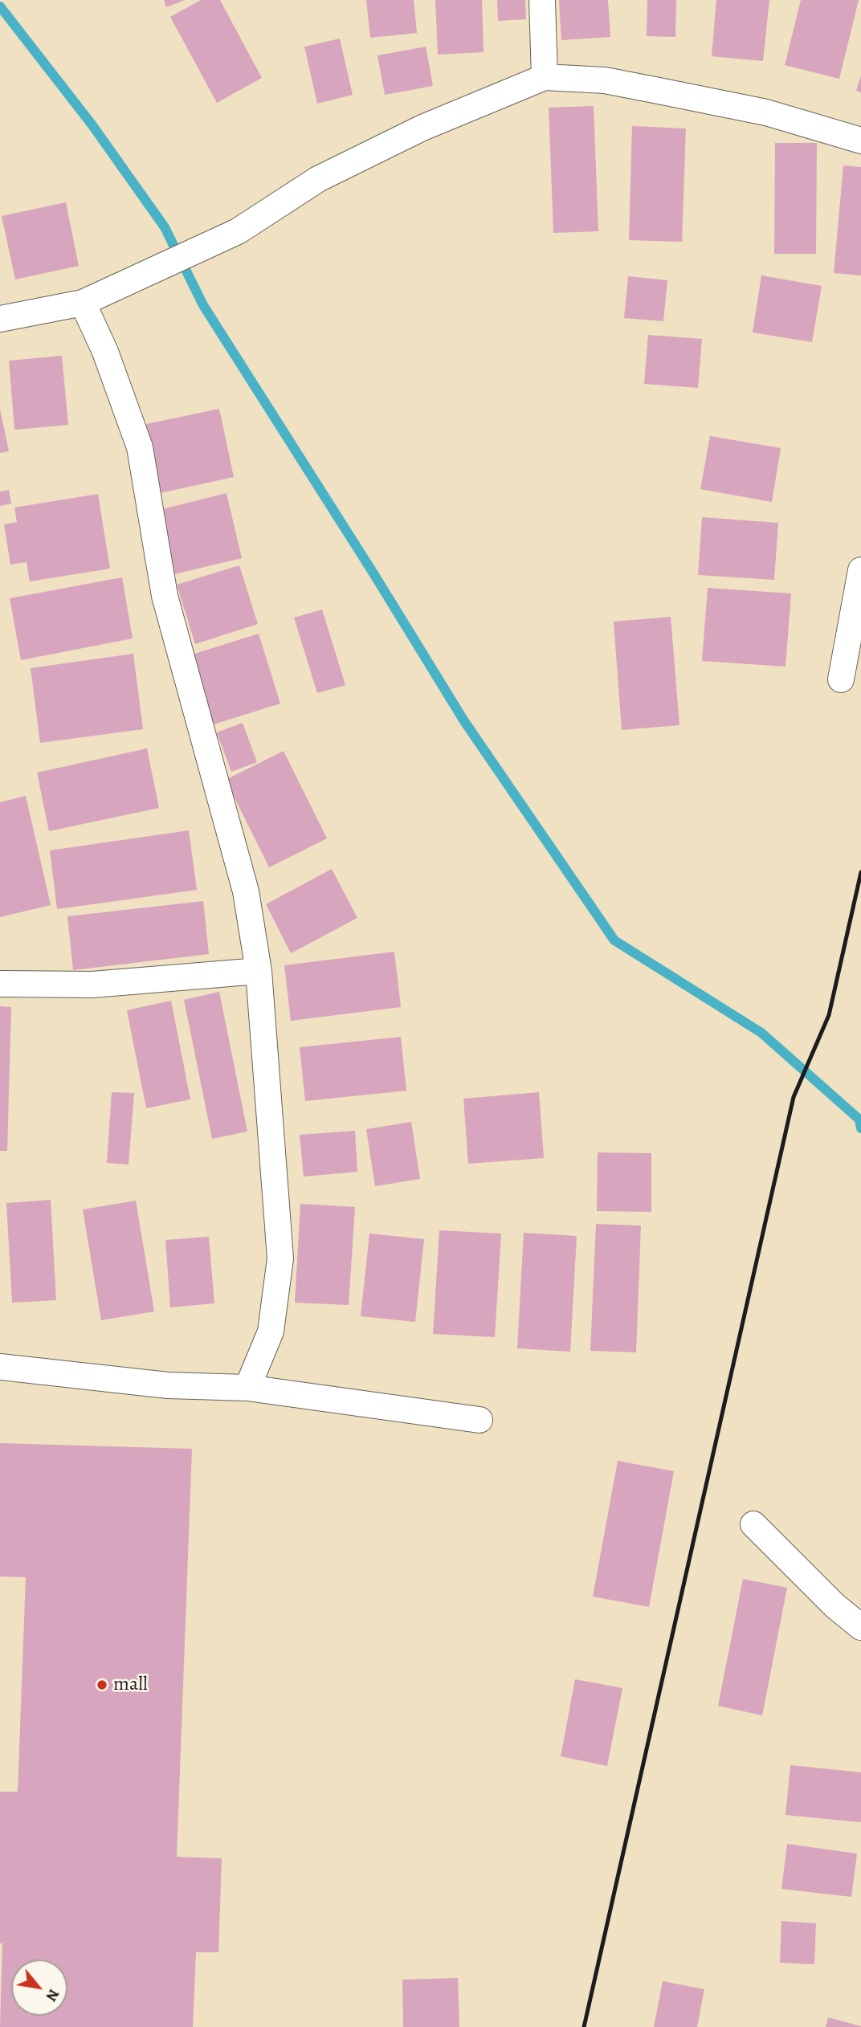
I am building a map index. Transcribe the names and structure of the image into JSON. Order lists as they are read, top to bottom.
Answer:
{
  "places": ["mall"],
  "north": "bottom right"
}
